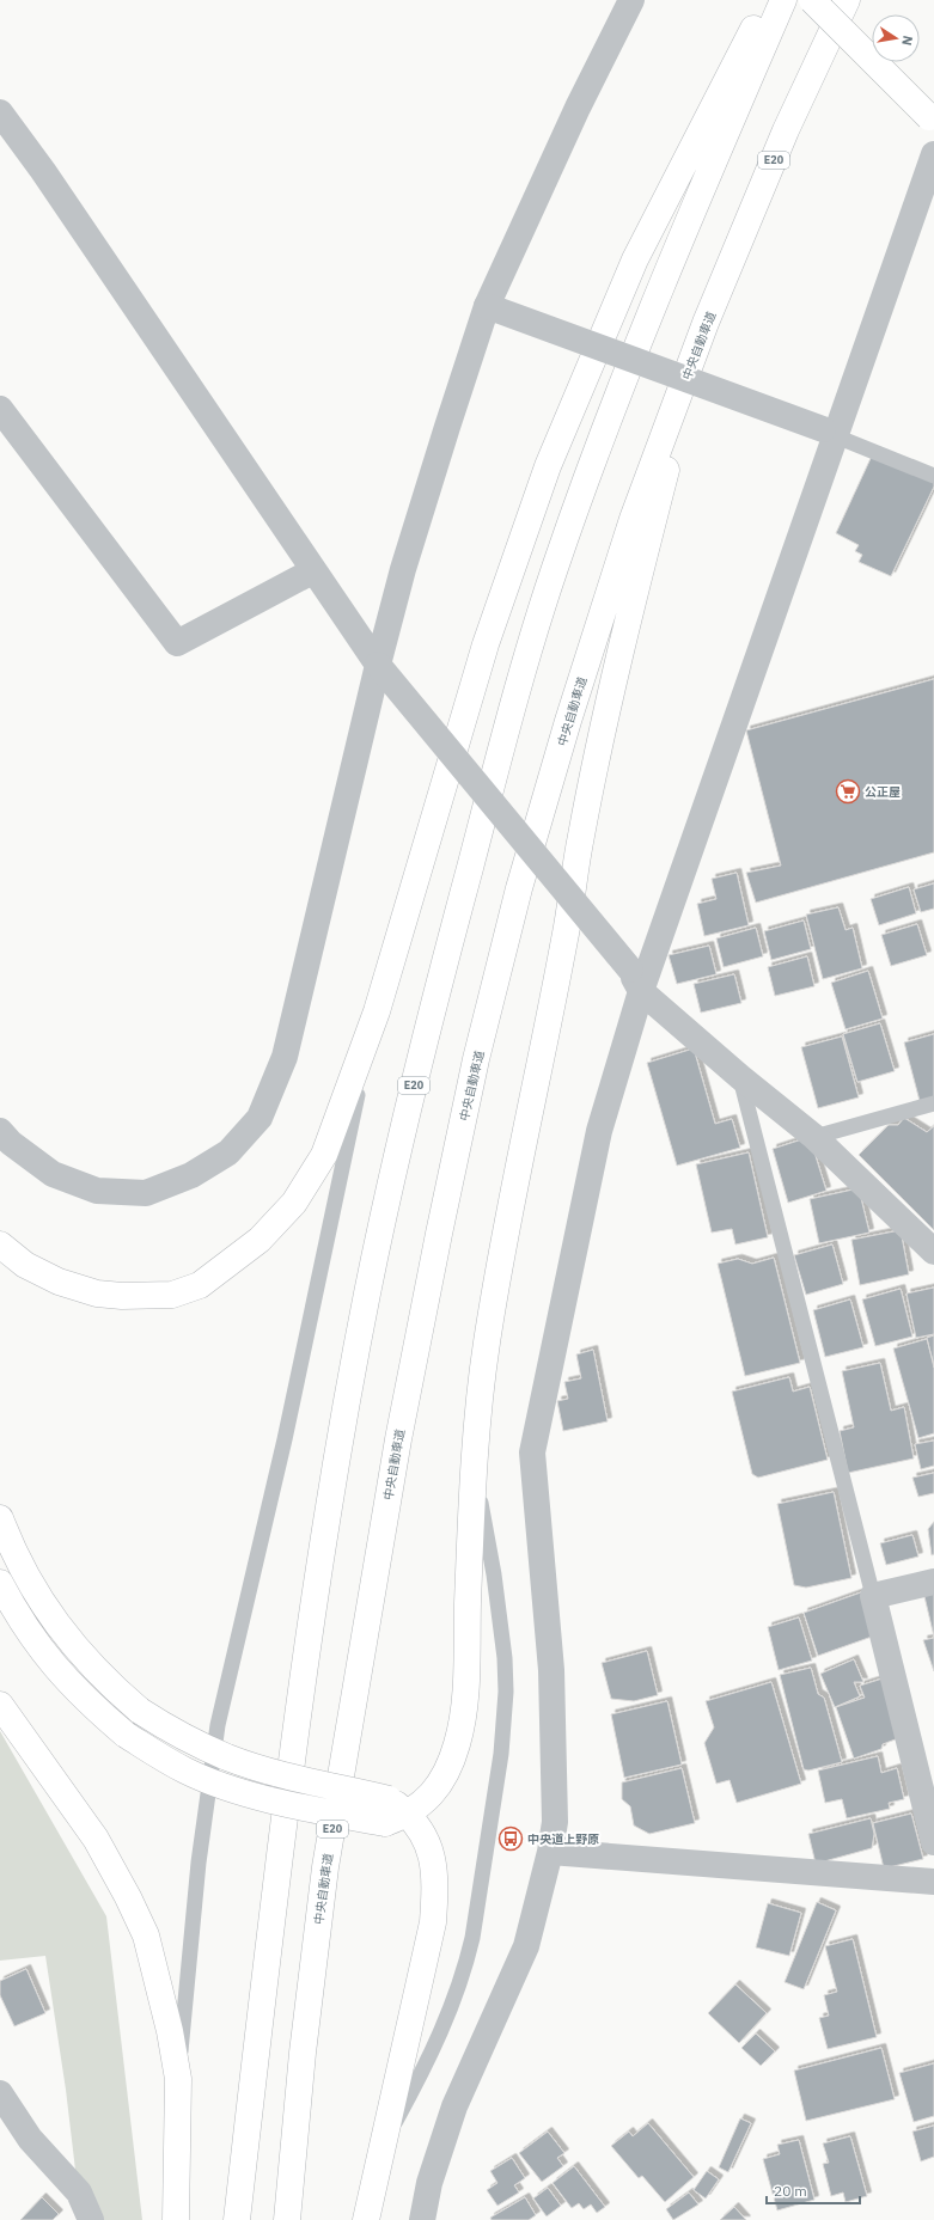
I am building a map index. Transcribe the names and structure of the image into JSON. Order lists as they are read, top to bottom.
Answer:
{
  "streets": {
    "main road": ["E20", "中央自動車道"]
  },
  "places": {
    "supermarket": ["公正屋"],
    "bus stop": ["中央道上野原"]
  },
  "scale_bar": "20 m",
  "north": "right"
}
